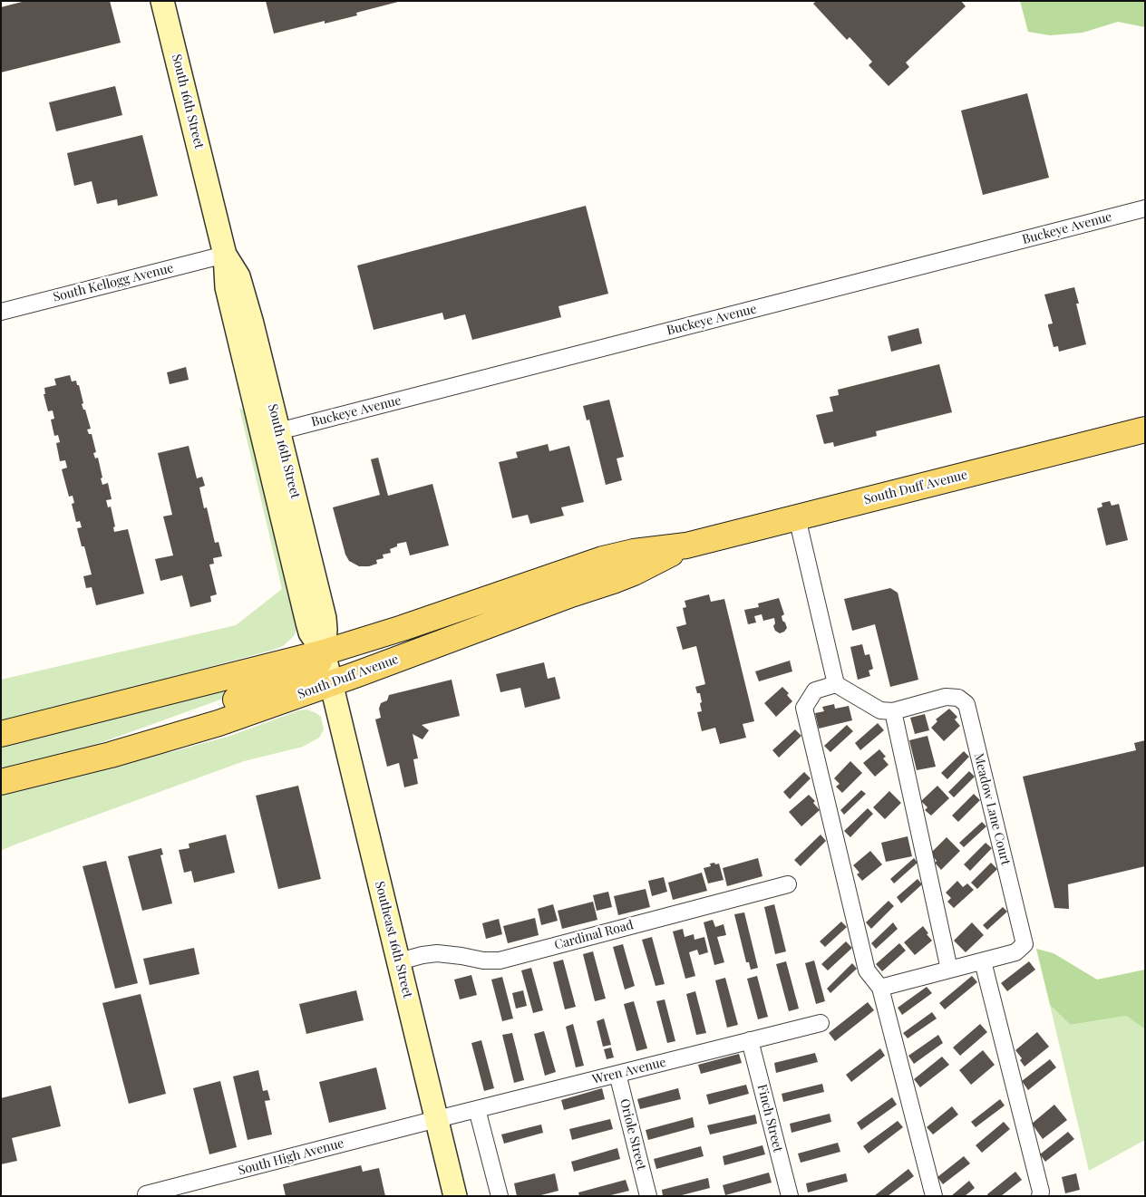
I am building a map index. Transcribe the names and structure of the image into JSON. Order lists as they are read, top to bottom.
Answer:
{
  "streets": {
    "main road": ["South 16th Street", "South Duff Avenue", "Southeast 16th Street"],
    "street": [
      "Buckeye Avenue",
      "South Kellogg Avenue",
      "Meadow Lane Court",
      "Cardinal Road",
      "Wren Avenue",
      "Finch Street",
      "Oriole Street",
      "South High Avenue"
    ]
  },
  "crossings": [
    ["South 16th Street", "Buckeye Avenue"],
    ["South 16th Street", "South Kellogg Avenue"],
    ["South 16th Street", "South Duff Avenue"],
    ["South 16th Street", "Southeast 16th Street"],
    ["South Duff Avenue", "Southeast 16th Street"],
    ["Cardinal Road", "Southeast 16th Street"],
    ["Southeast 16th Street", "Wren Avenue"],
    ["Southeast 16th Street", "South High Avenue"],
    ["Wren Avenue", "Finch Street"],
    ["Wren Avenue", "Oriole Street"],
    ["Wren Avenue", "South High Avenue"]
  ]
}
